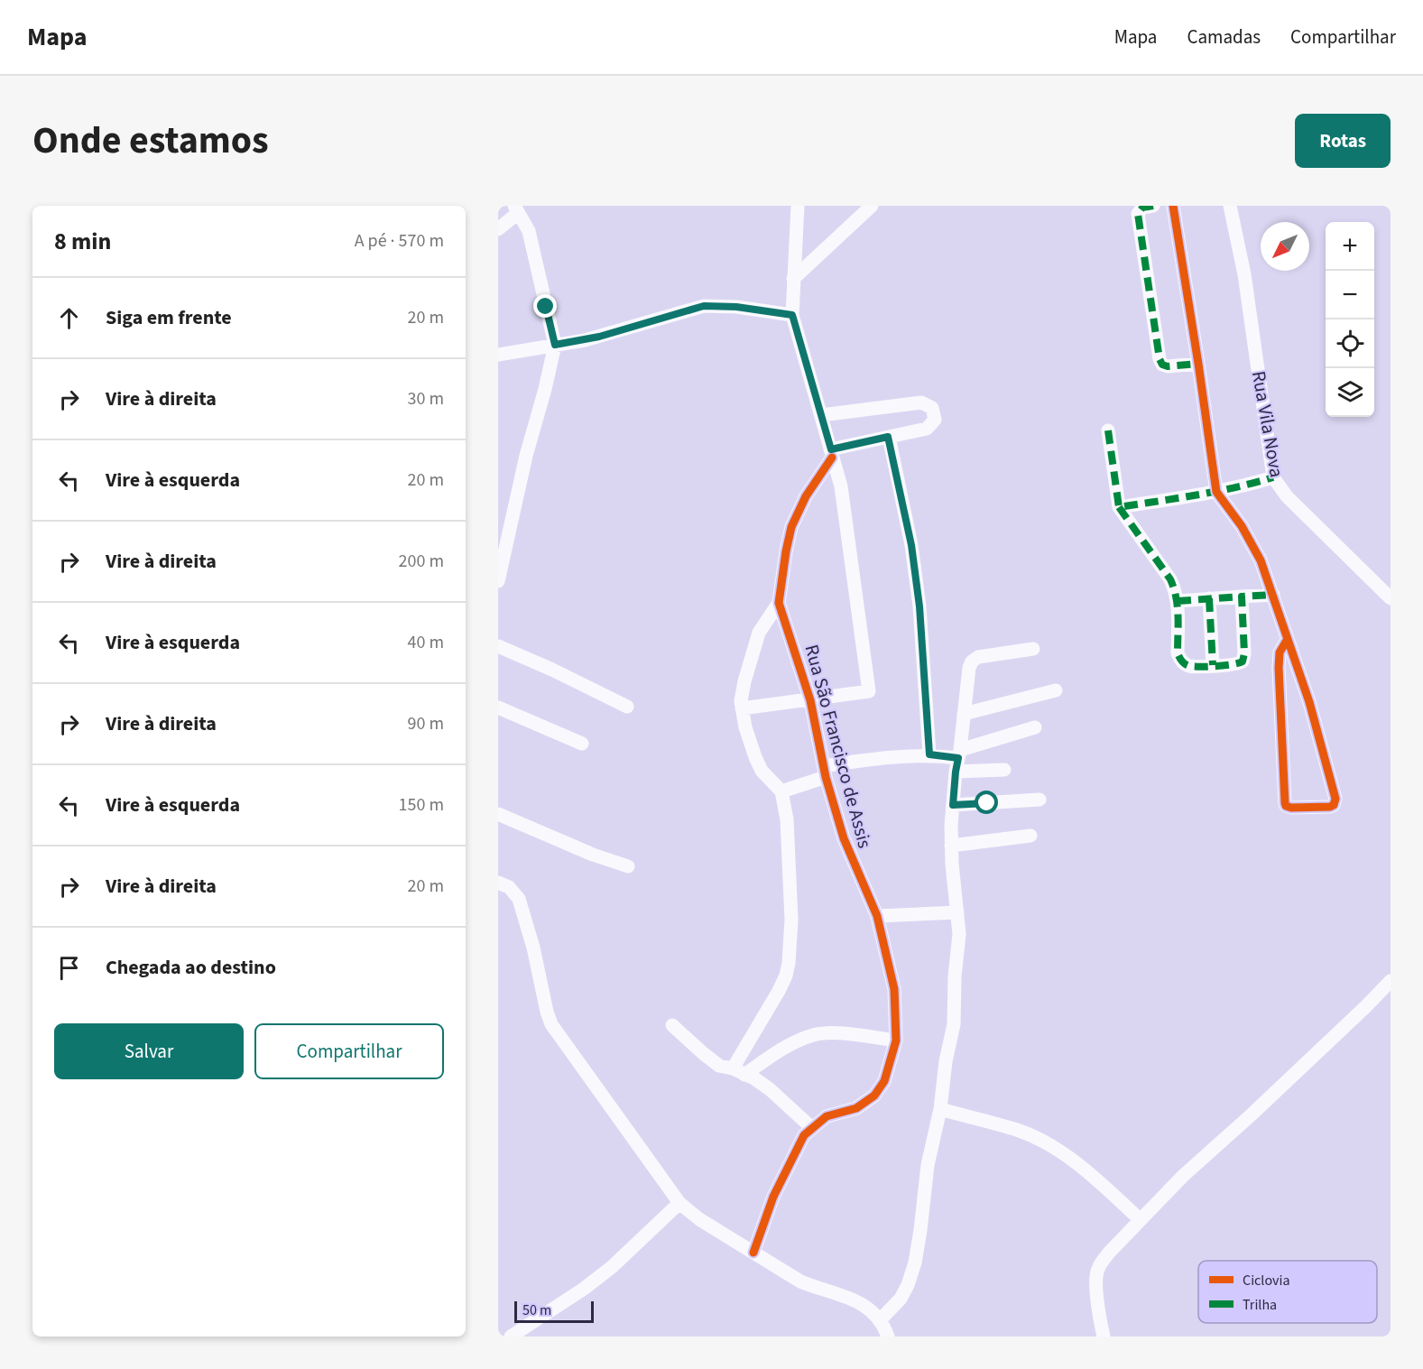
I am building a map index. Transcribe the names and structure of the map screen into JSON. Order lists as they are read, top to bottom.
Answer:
{
  "streets": {
    "street": ["Rua Vila Nova", "Rua São Francisco de Assis"]
  },
  "legend": ["Ciclovia", "Trilha"],
  "scale_bar": "50 m",
  "north": "bottom left",
  "page": {
    "header": "Mapa",
    "nav": ["Mapa", "Camadas", "Compartilhar"],
    "title": "Onde estamos",
    "buttons": [
      "Rotas",
      ["Salvar", "Compartilhar"]
    ],
    "heading": ["8 min", "A pé · 570 m"],
    "map_buttons": ["+", "−"],
    "list": [
      ["Siga em frente", "20 m"],
      ["Vire à direita", "30 m"],
      ["Vire à esquerda", "20 m"],
      ["Vire à direita", "200 m"],
      ["Vire à esquerda", "40 m"],
      ["Vire à direita", "90 m"],
      ["Vire à esquerda", "150 m"],
      ["Vire à direita", "20 m"],
      "Chegada ao destino"
    ],
    "scale": "50 m"
  }
}
